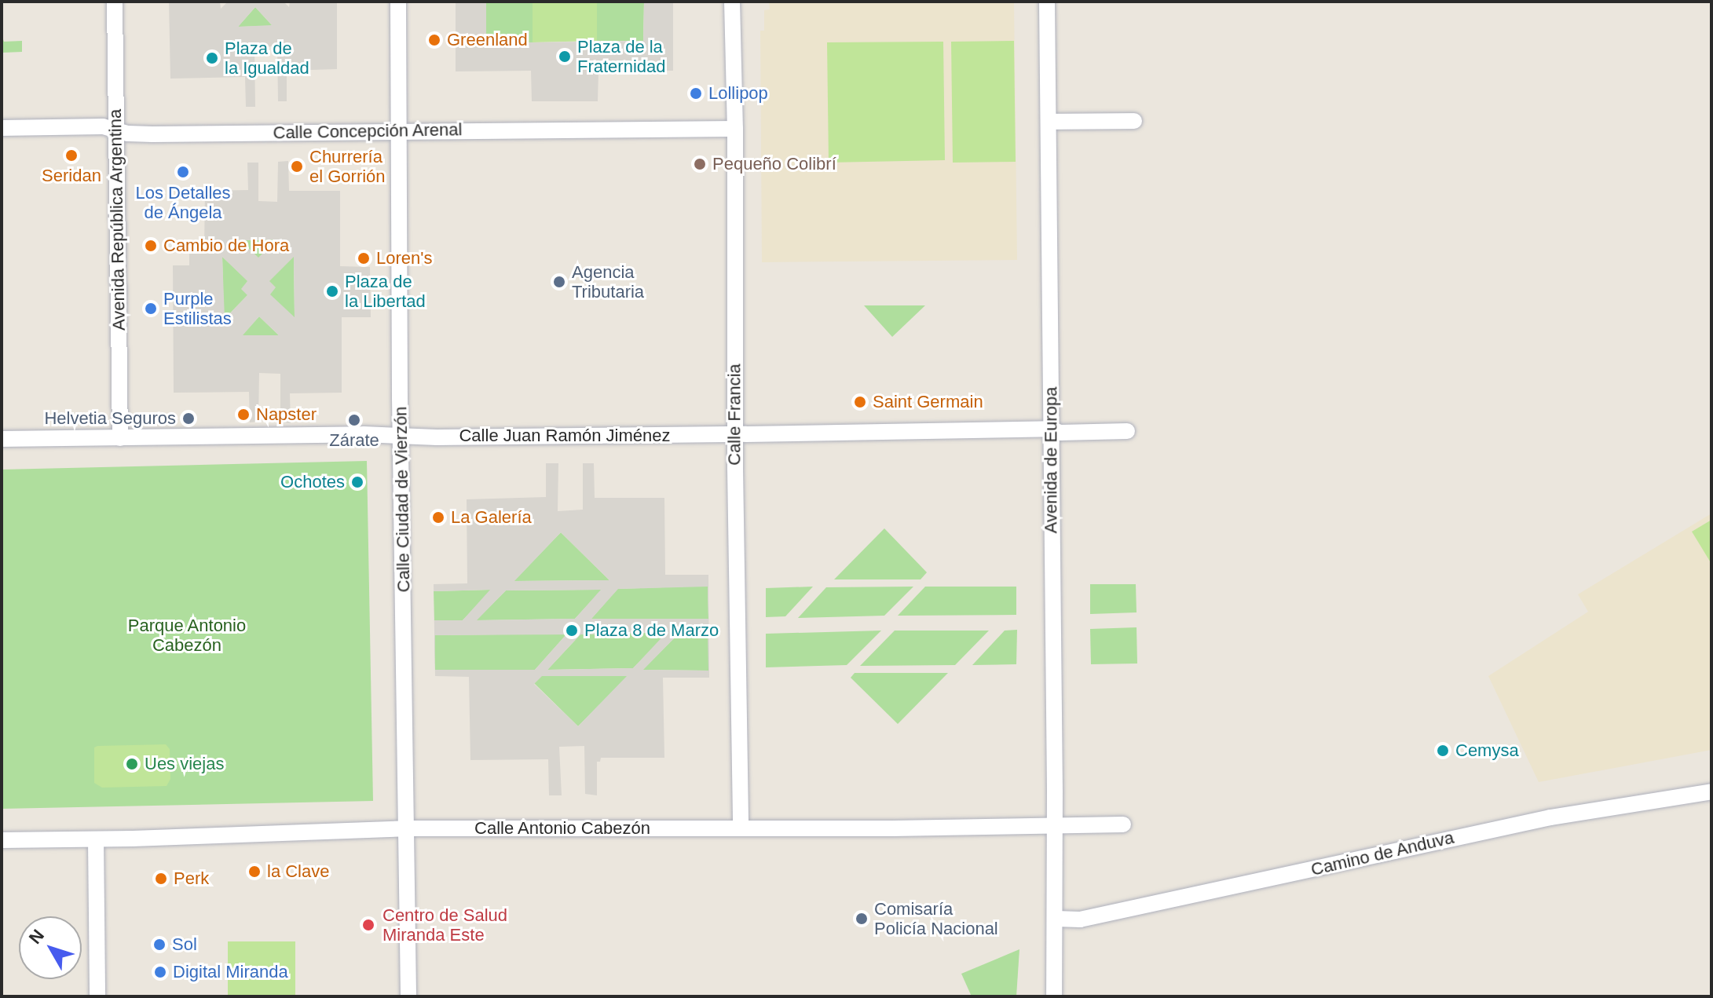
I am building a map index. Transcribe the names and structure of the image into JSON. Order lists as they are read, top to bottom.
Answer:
{
  "streets": {
    "street": [
      "Calle Concepción Arenal",
      "Avenida República Argentina",
      "Calle Francia",
      "Calle Juan Ramón Jiménez",
      "Avenida de Europa",
      "Calle Ciudad de Vierzón",
      "Calle Antonio Cabezón",
      "Camino de Anduva"
    ]
  },
  "crossings": [
    ["Calle Concepción Arenal", "Avenida República Argentina"],
    ["Calle Concepción Arenal", "Calle Francia"],
    ["Calle Concepción Arenal", "Calle Ciudad de Vierzón"],
    ["Avenida República Argentina", "Calle Juan Ramón Jiménez"],
    ["Calle Francia", "Calle Juan Ramón Jiménez"],
    ["Calle Francia", "Calle Antonio Cabezón"],
    ["Calle Juan Ramón Jiménez", "Avenida de Europa"],
    ["Calle Juan Ramón Jiménez", "Calle Ciudad de Vierzón"],
    ["Avenida de Europa", "Calle Antonio Cabezón"],
    ["Avenida de Europa", "Camino de Anduva"],
    ["Calle Ciudad de Vierzón", "Calle Antonio Cabezón"]
  ],
  "parks": ["Parque Antonio Cabezón"],
  "places": [
    "Greenland",
    "Plaza de la Fraternidad",
    "Plaza de la Igualdad",
    "Lollipop",
    "Seridan",
    "Pequeño Colibrí",
    "Churrería el Gorrión",
    "Los Detalles de Ángela",
    "Cambio de Hora",
    "Loren's",
    "Agencia Tributaria",
    "Plaza de la Libertad",
    "Purple Estilistas",
    "Saint Germain",
    "Napster",
    "Helvetia Seguros",
    "Zárate",
    "Ochotes",
    "La Galería",
    "Plaza 8 de Marzo",
    "Cemysa",
    "Ues viejas",
    "la Clave",
    "Perk",
    "Comisaría Policía Nacional",
    "Centro de Salud Miranda Este",
    "Sol",
    "Digital Miranda"
  ],
  "north": "top left"
}
